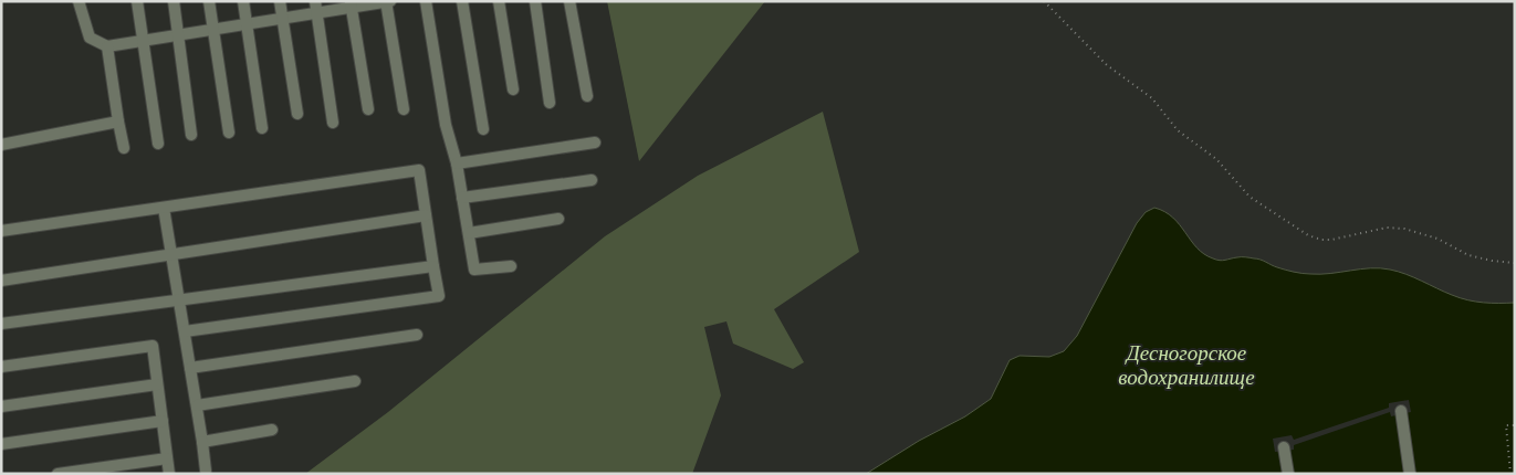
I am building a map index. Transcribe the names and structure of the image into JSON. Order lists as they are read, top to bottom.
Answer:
{
  "water": ["Десногорское водохранилище"]
}
